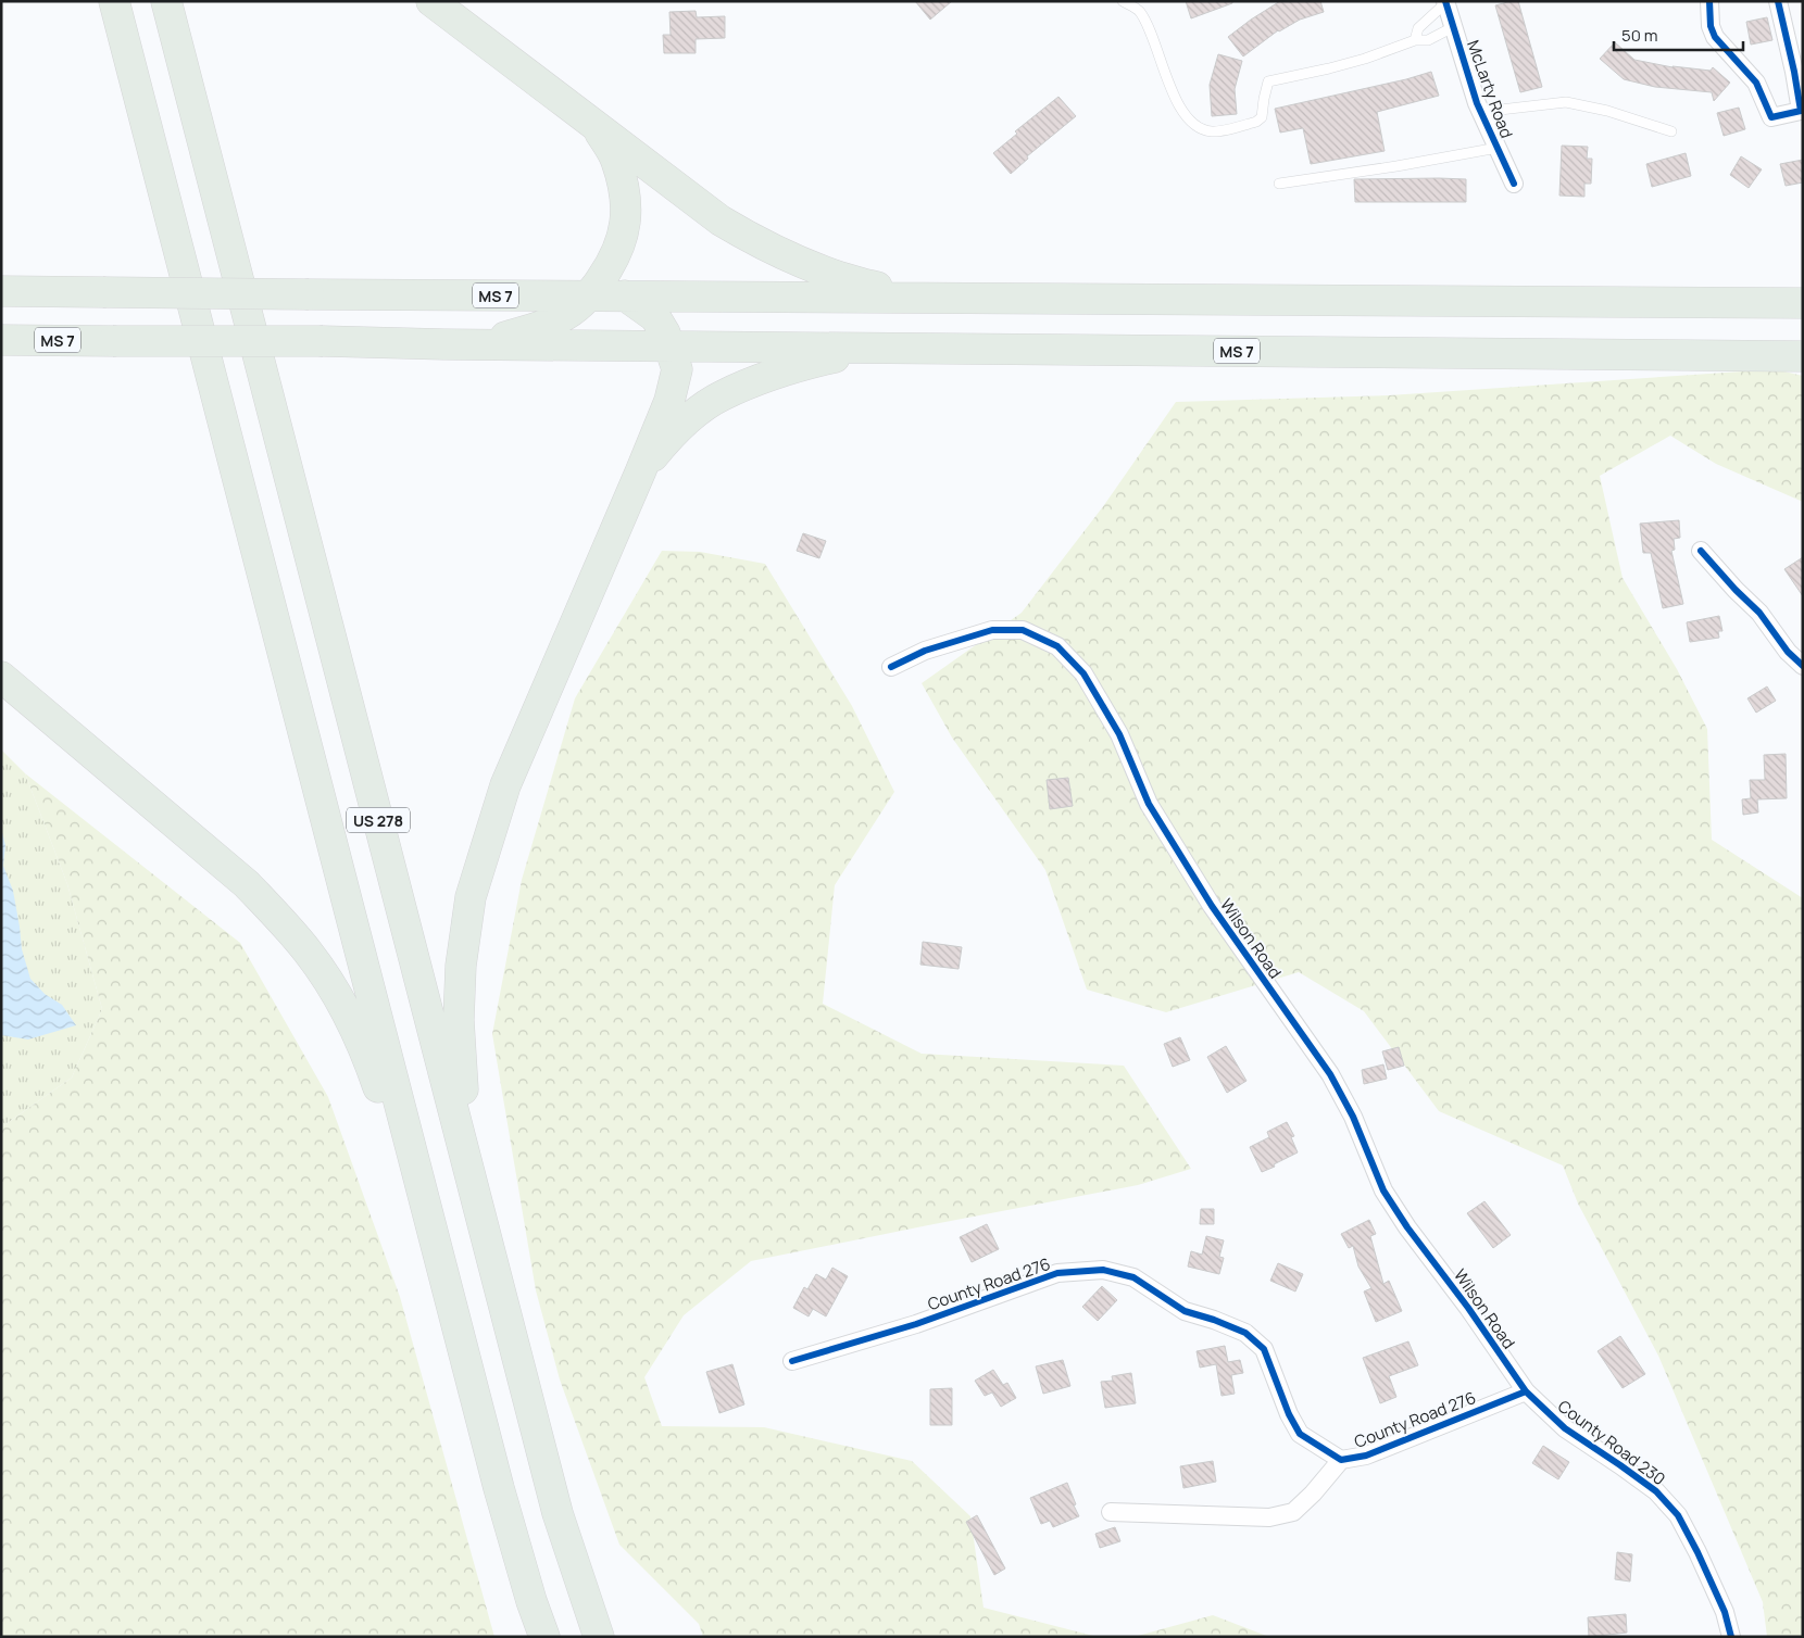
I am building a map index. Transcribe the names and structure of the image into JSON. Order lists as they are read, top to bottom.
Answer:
{
  "streets": {
    "highway": ["MS 7", "US 278"],
    "street": [
      "McLarty Road",
      "Wilson Road",
      "County Road 276",
      "County Road 230"
    ]
  },
  "crossings": [
    ["Wilson Road", "County Road 276"],
    ["Wilson Road", "County Road 230"],
    ["County Road 276", "County Road 230"]
  ],
  "scale_bar": "50 m"
}
